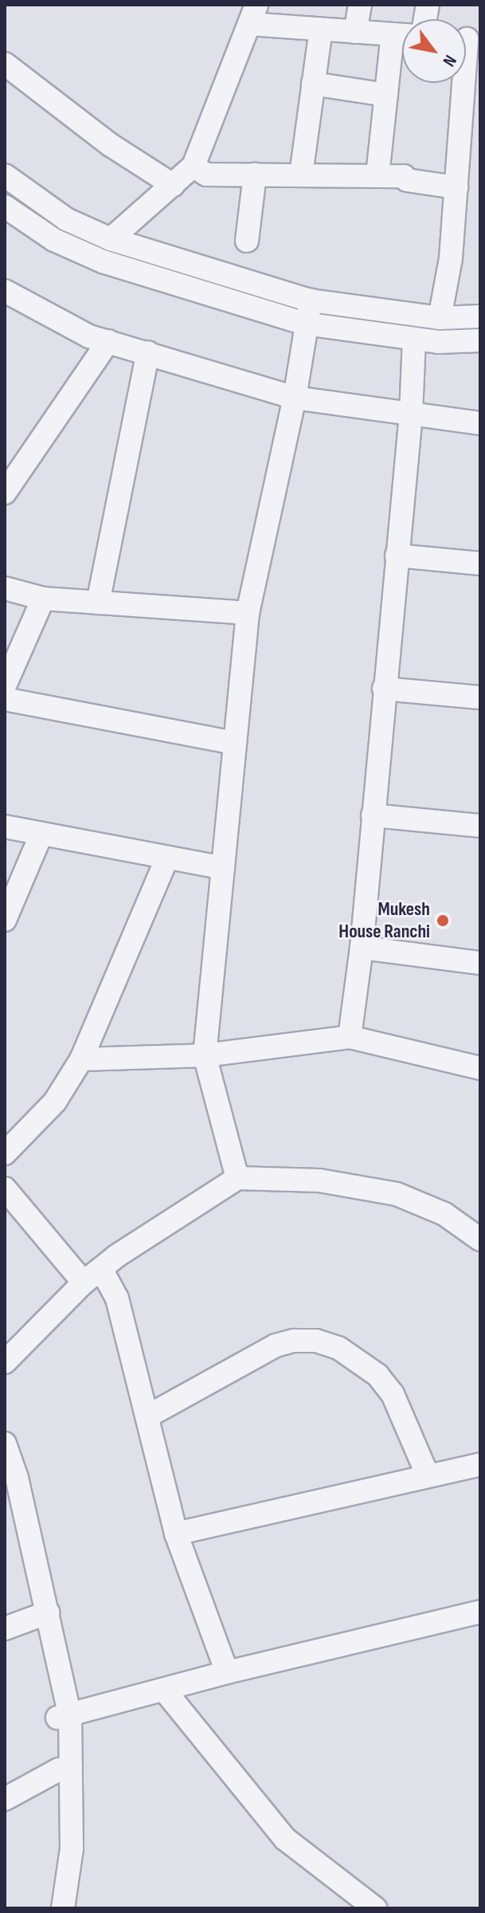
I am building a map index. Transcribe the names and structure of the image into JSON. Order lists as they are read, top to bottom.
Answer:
{
  "places": ["Mukesh House Ranchi"],
  "north": "bottom right"
}
